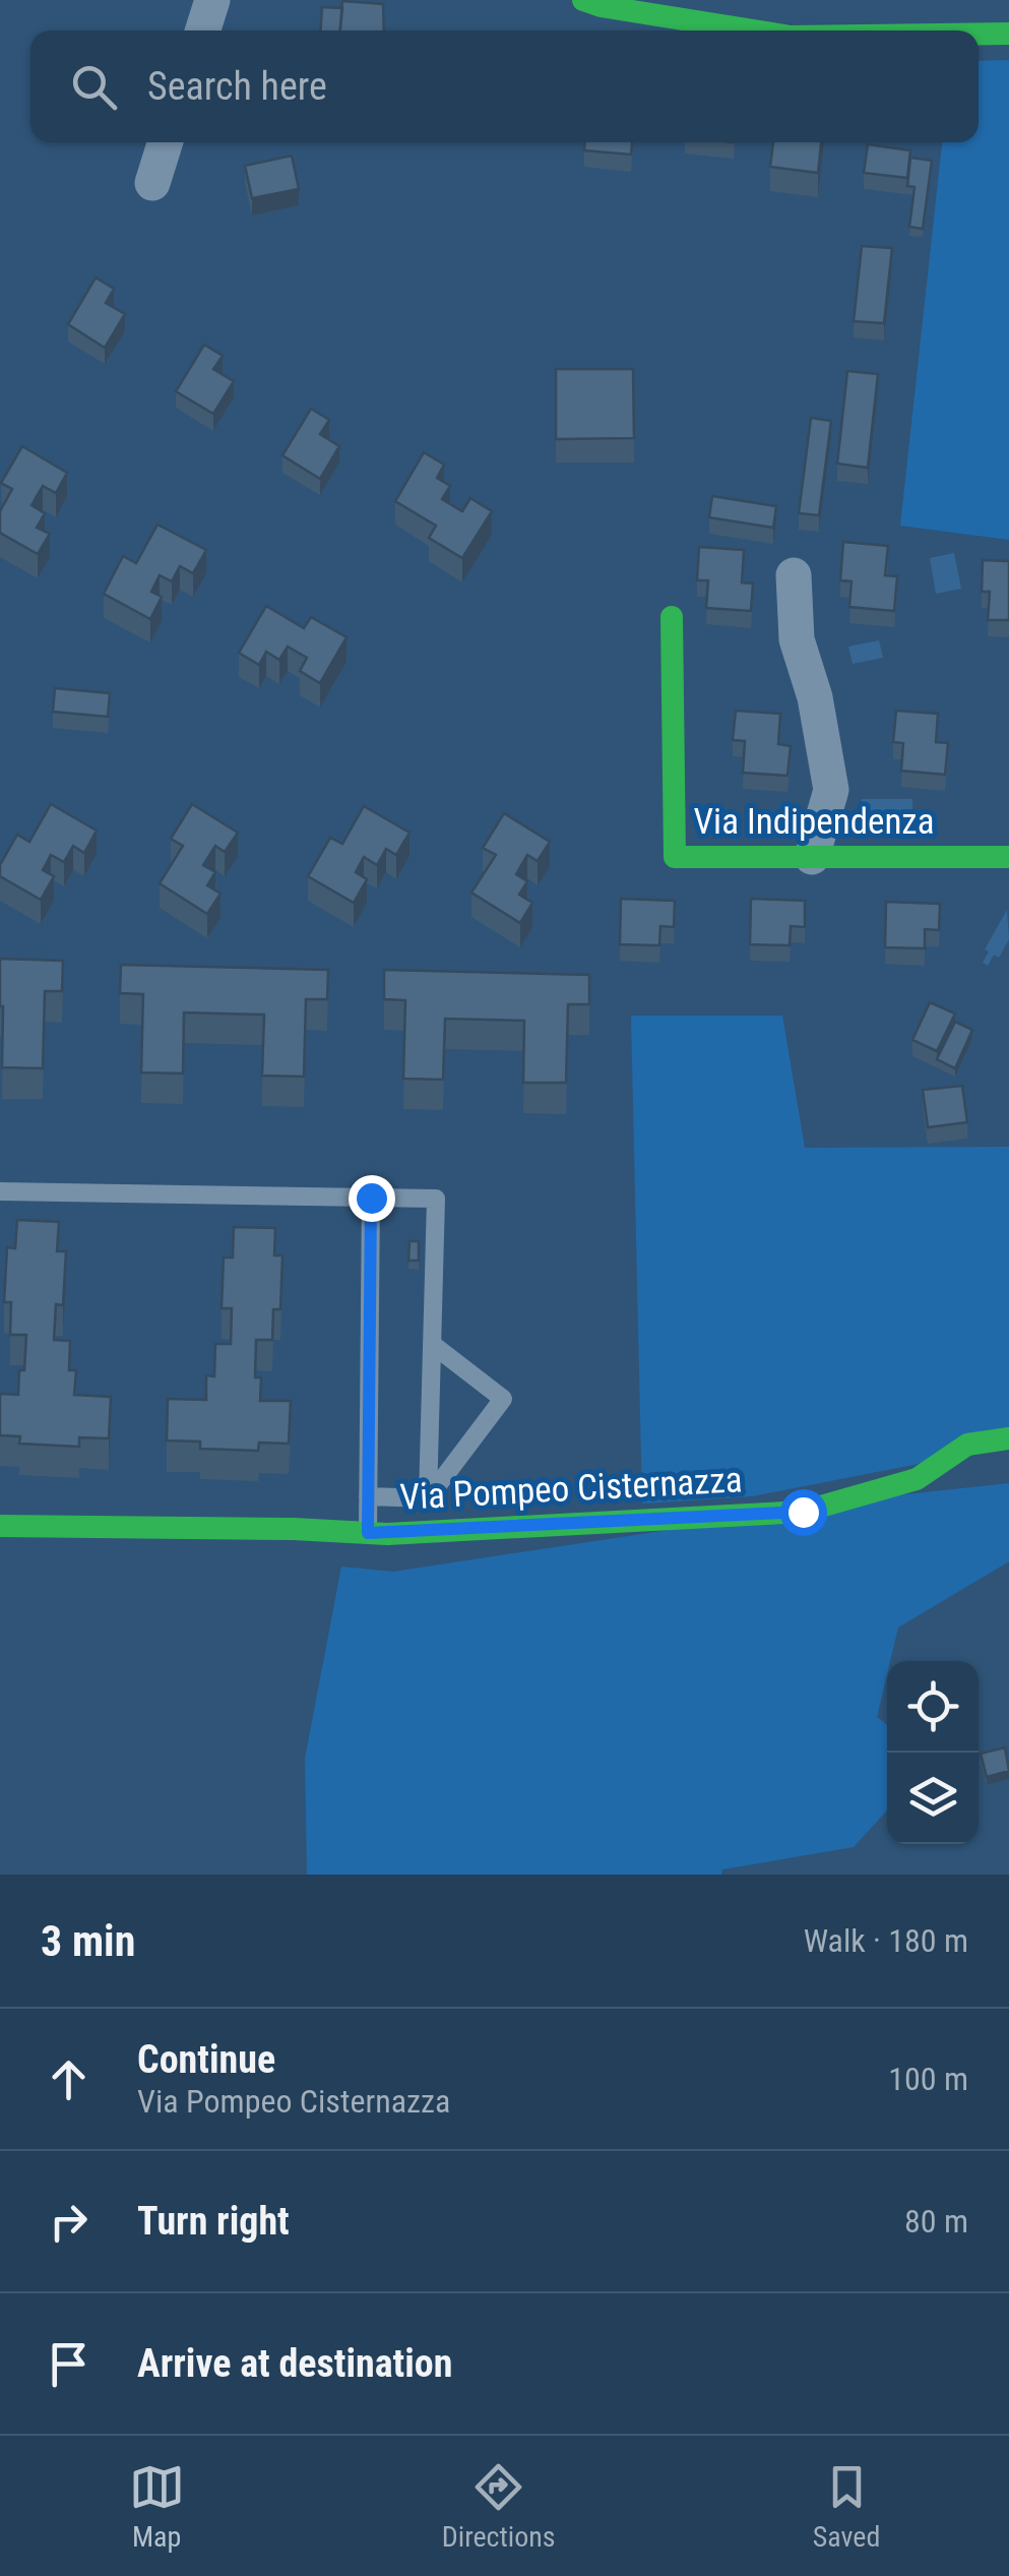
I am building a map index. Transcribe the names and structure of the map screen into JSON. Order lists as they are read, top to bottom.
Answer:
{
  "streets": {
    "street": ["Via Indipendenza", "Via Pompeo Cisternazza"]
  },
  "page": {
    "search": "Search here",
    "heading": ["3 min", "Walk · 180 m"],
    "list": [
      ["Continue", "Via Pompeo Cisternazza", "100 m"],
      ["Turn right", "80 m"],
      "Arrive at destination"
    ],
    "nav": ["Map", "Directions", "Saved"]
  }
}
